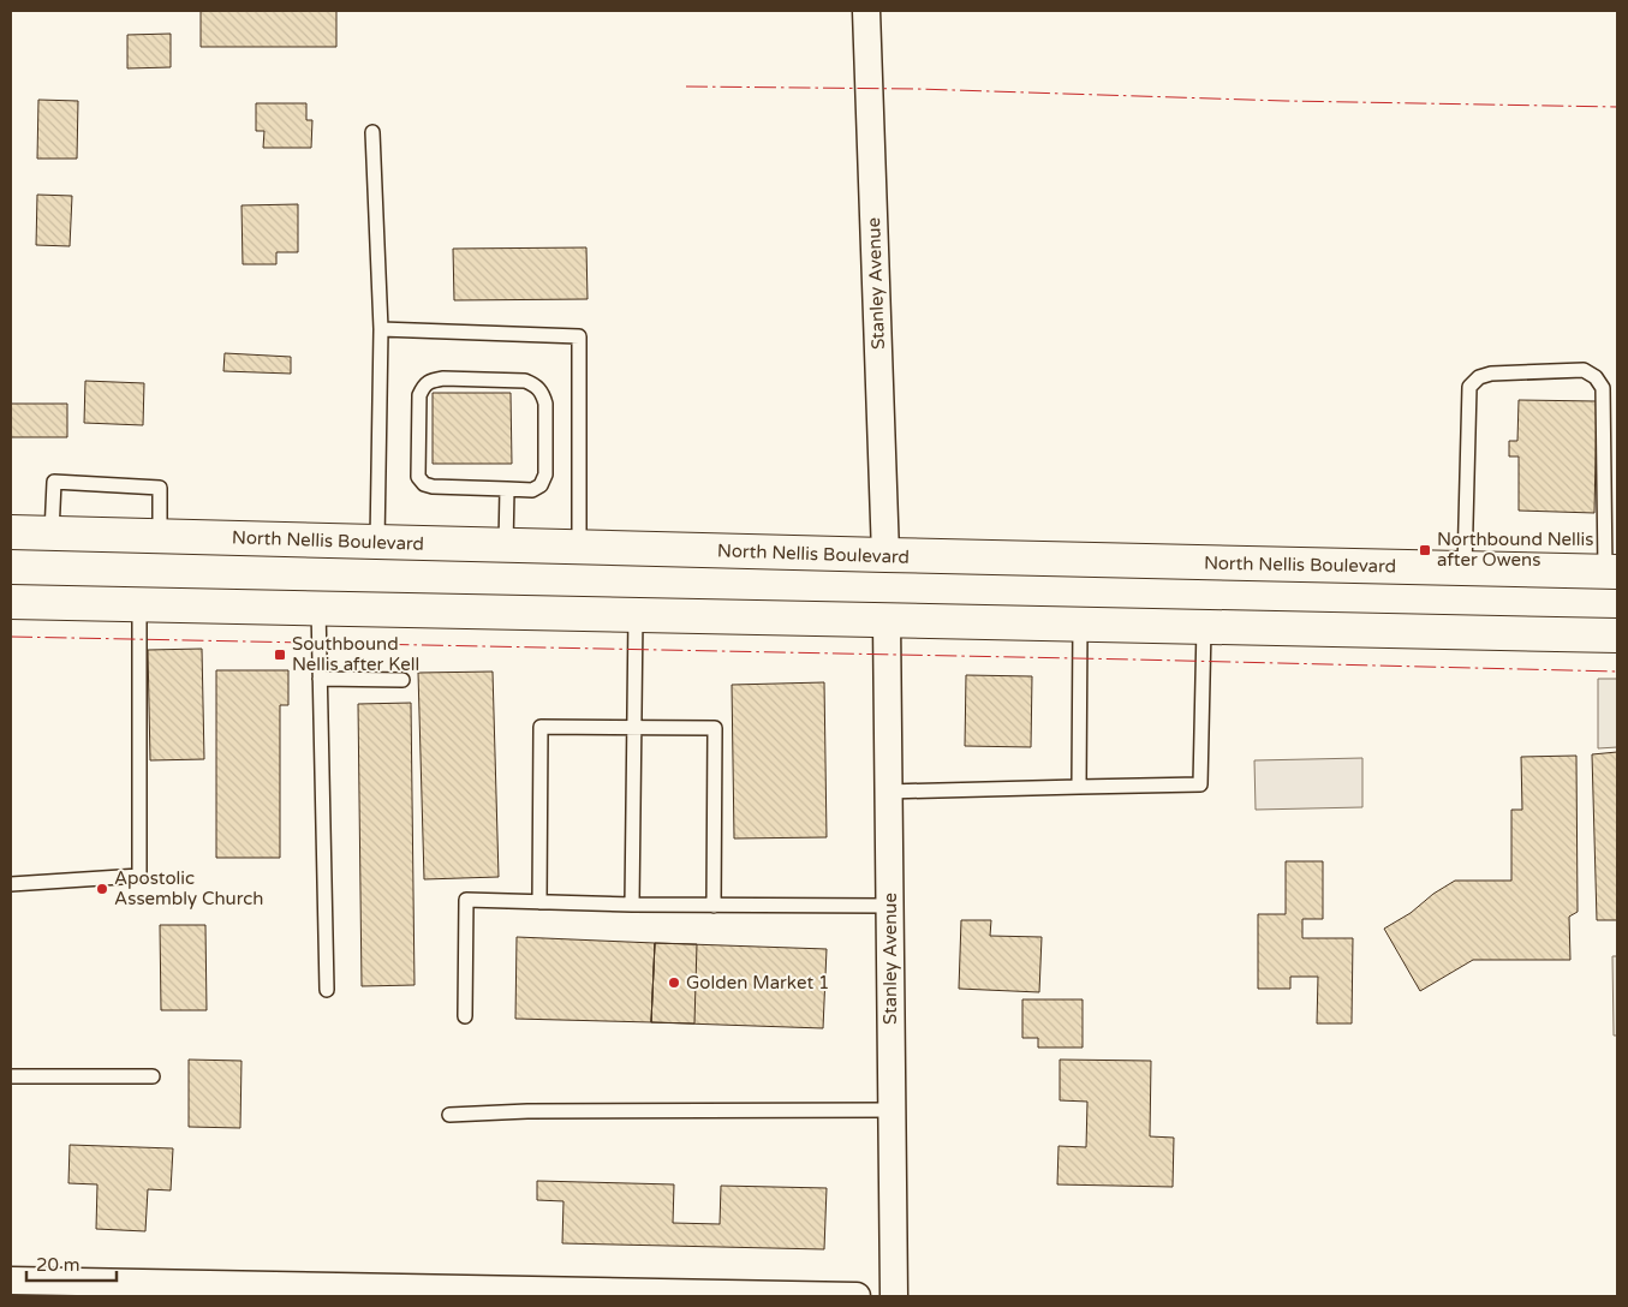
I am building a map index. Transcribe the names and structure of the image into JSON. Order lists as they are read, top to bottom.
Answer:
{
  "streets": {
    "main road": ["North Nellis Boulevard"],
    "street": ["Stanley Avenue"]
  },
  "crossings": [
    ["Stanley Avenue", "North Nellis Boulevard"]
  ],
  "places": {
    "transit": ["Northbound Nellis after Owens", "Southbound Nellis after Kell"],
    "other": ["Apostolic Assembly Church", "Golden Market 1"]
  },
  "scale_bar": "20 m"
}
